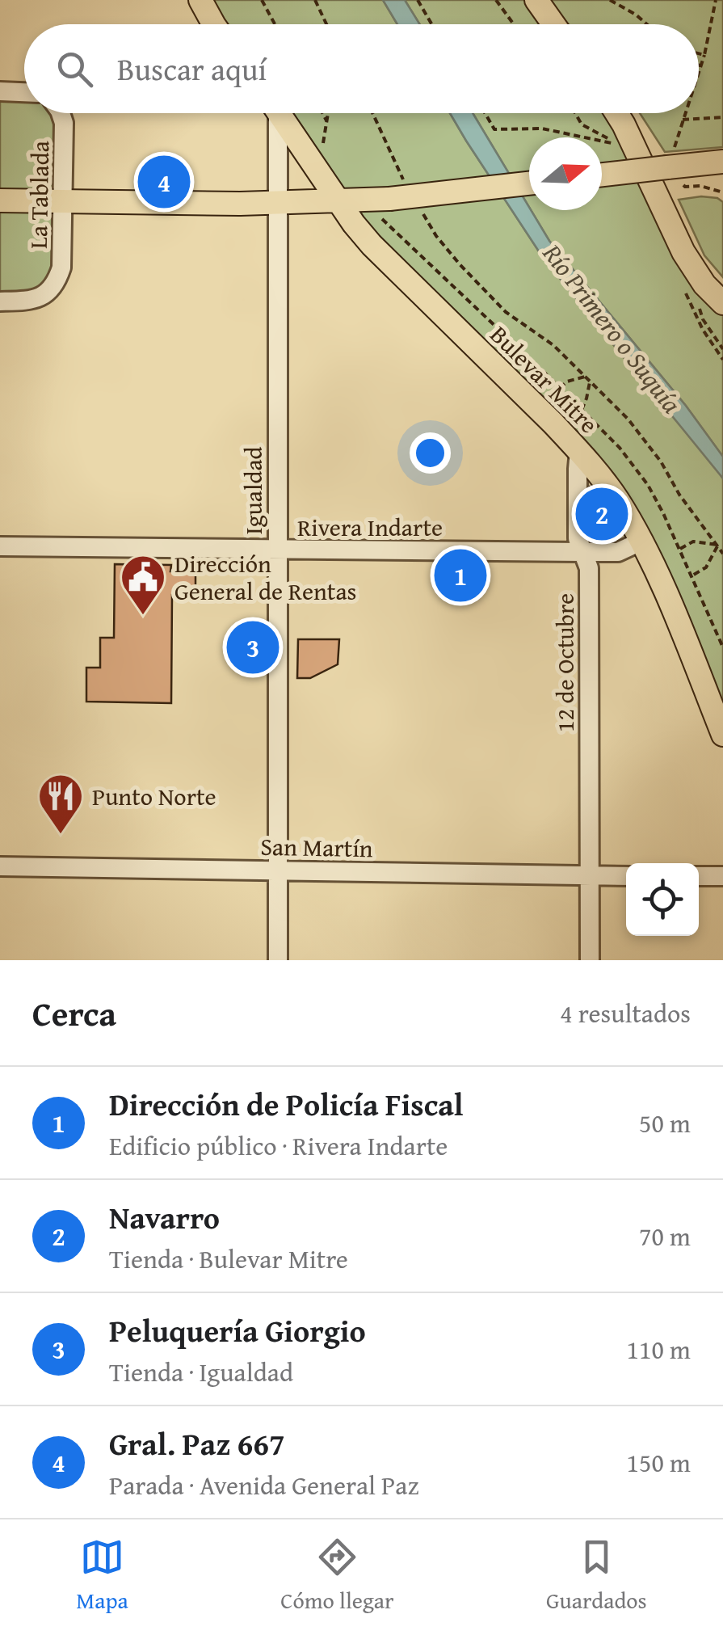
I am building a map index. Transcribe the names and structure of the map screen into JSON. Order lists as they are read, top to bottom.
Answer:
{
  "streets": {
    "main road": ["Bulevar Mitre"],
    "street": [
      "La Tablada",
      "Igualdad",
      "Rivera Indarte",
      "12 de Octubre",
      "San Martín"
    ]
  },
  "crossings": [
    ["Bulevar Mitre", "Rivera Indarte"],
    ["Bulevar Mitre", "12 de Octubre"],
    ["Igualdad", "Rivera Indarte"],
    ["Igualdad", "San Martín"],
    ["Rivera Indarte", "12 de Octubre"],
    ["12 de Octubre", "San Martín"]
  ],
  "water": ["Río Primero o Suquía"],
  "places": {
    "public building": ["Dirección General de Rentas"],
    "restaurant": ["Punto Norte"]
  },
  "north": "right",
  "page": {
    "search": "Buscar aquí",
    "pins": [
      "4",
      "2",
      "1",
      "3"
    ],
    "heading": ["Cerca", "4 resultados"],
    "list": [
      {
        "mark": "1",
        "name": "Dirección de Policía Fiscal",
        "note": "Edificio público · Rivera Indarte",
        "value": "50 m"
      },
      {
        "mark": "2",
        "name": "Navarro",
        "note": "Tienda · Bulevar Mitre",
        "value": "70 m"
      },
      {
        "mark": "3",
        "name": "Peluquería Giorgio",
        "note": "Tienda · Igualdad",
        "value": "110 m"
      },
      {
        "mark": "4",
        "name": "Gral. Paz 667",
        "note": "Parada · Avenida General Paz",
        "value": "150 m"
      }
    ],
    "nav": ["Mapa", "Cómo llegar", "Guardados"]
  }
}
